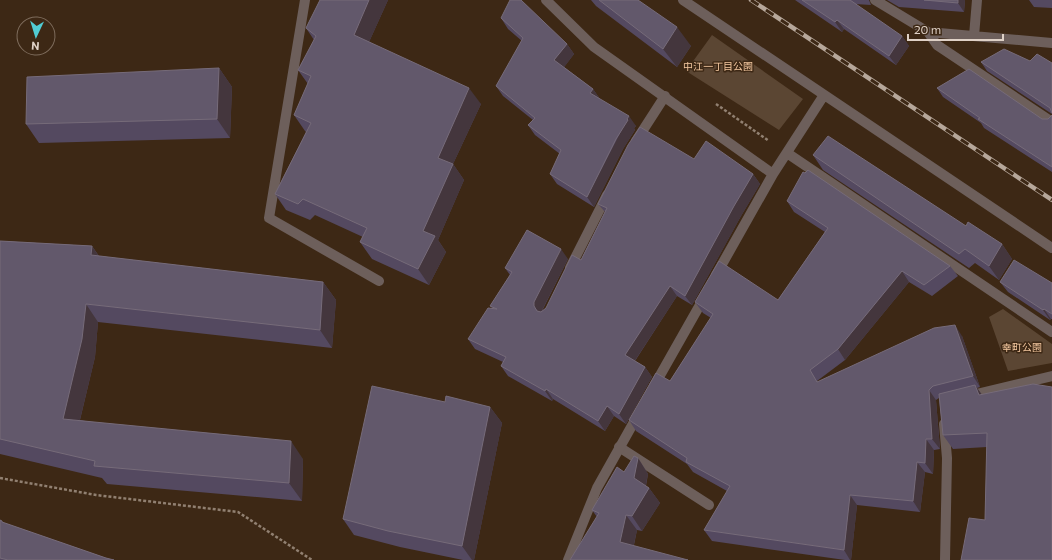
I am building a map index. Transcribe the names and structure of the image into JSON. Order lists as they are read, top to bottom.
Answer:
{
  "parks": ["中江一丁目公園", "幸町公園"],
  "scale_bar": "20 m",
  "north": "bottom"
}
